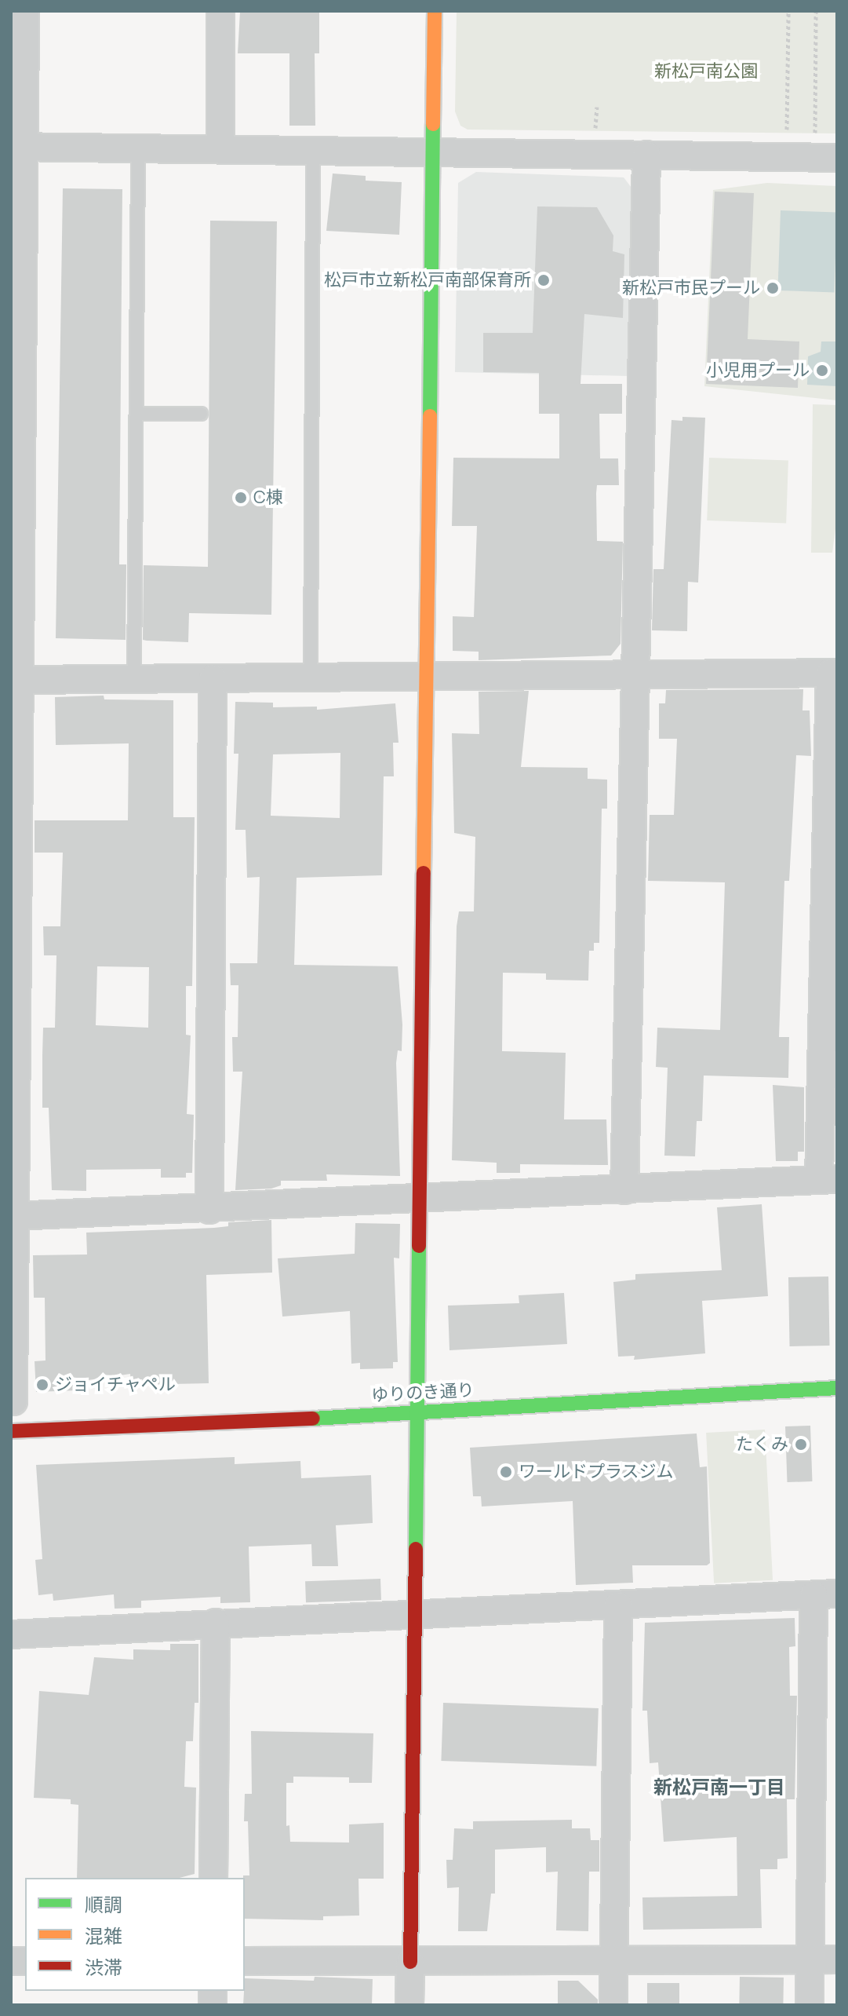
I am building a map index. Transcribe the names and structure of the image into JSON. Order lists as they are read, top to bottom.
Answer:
{
  "streets": {
    "street": ["ゆりのき通り"]
  },
  "districts": ["新松戸南一丁目"],
  "parks": ["新松戸南公園"],
  "places": [
    "松戸市立新松戸南部保育所",
    "新松戸市民プール",
    "小児用プール",
    "C棟",
    "ジョイチャペル",
    "たくみ",
    "ワールドプラスジム"
  ],
  "legend": ["順調", "混雑", "渋滞"]
}
